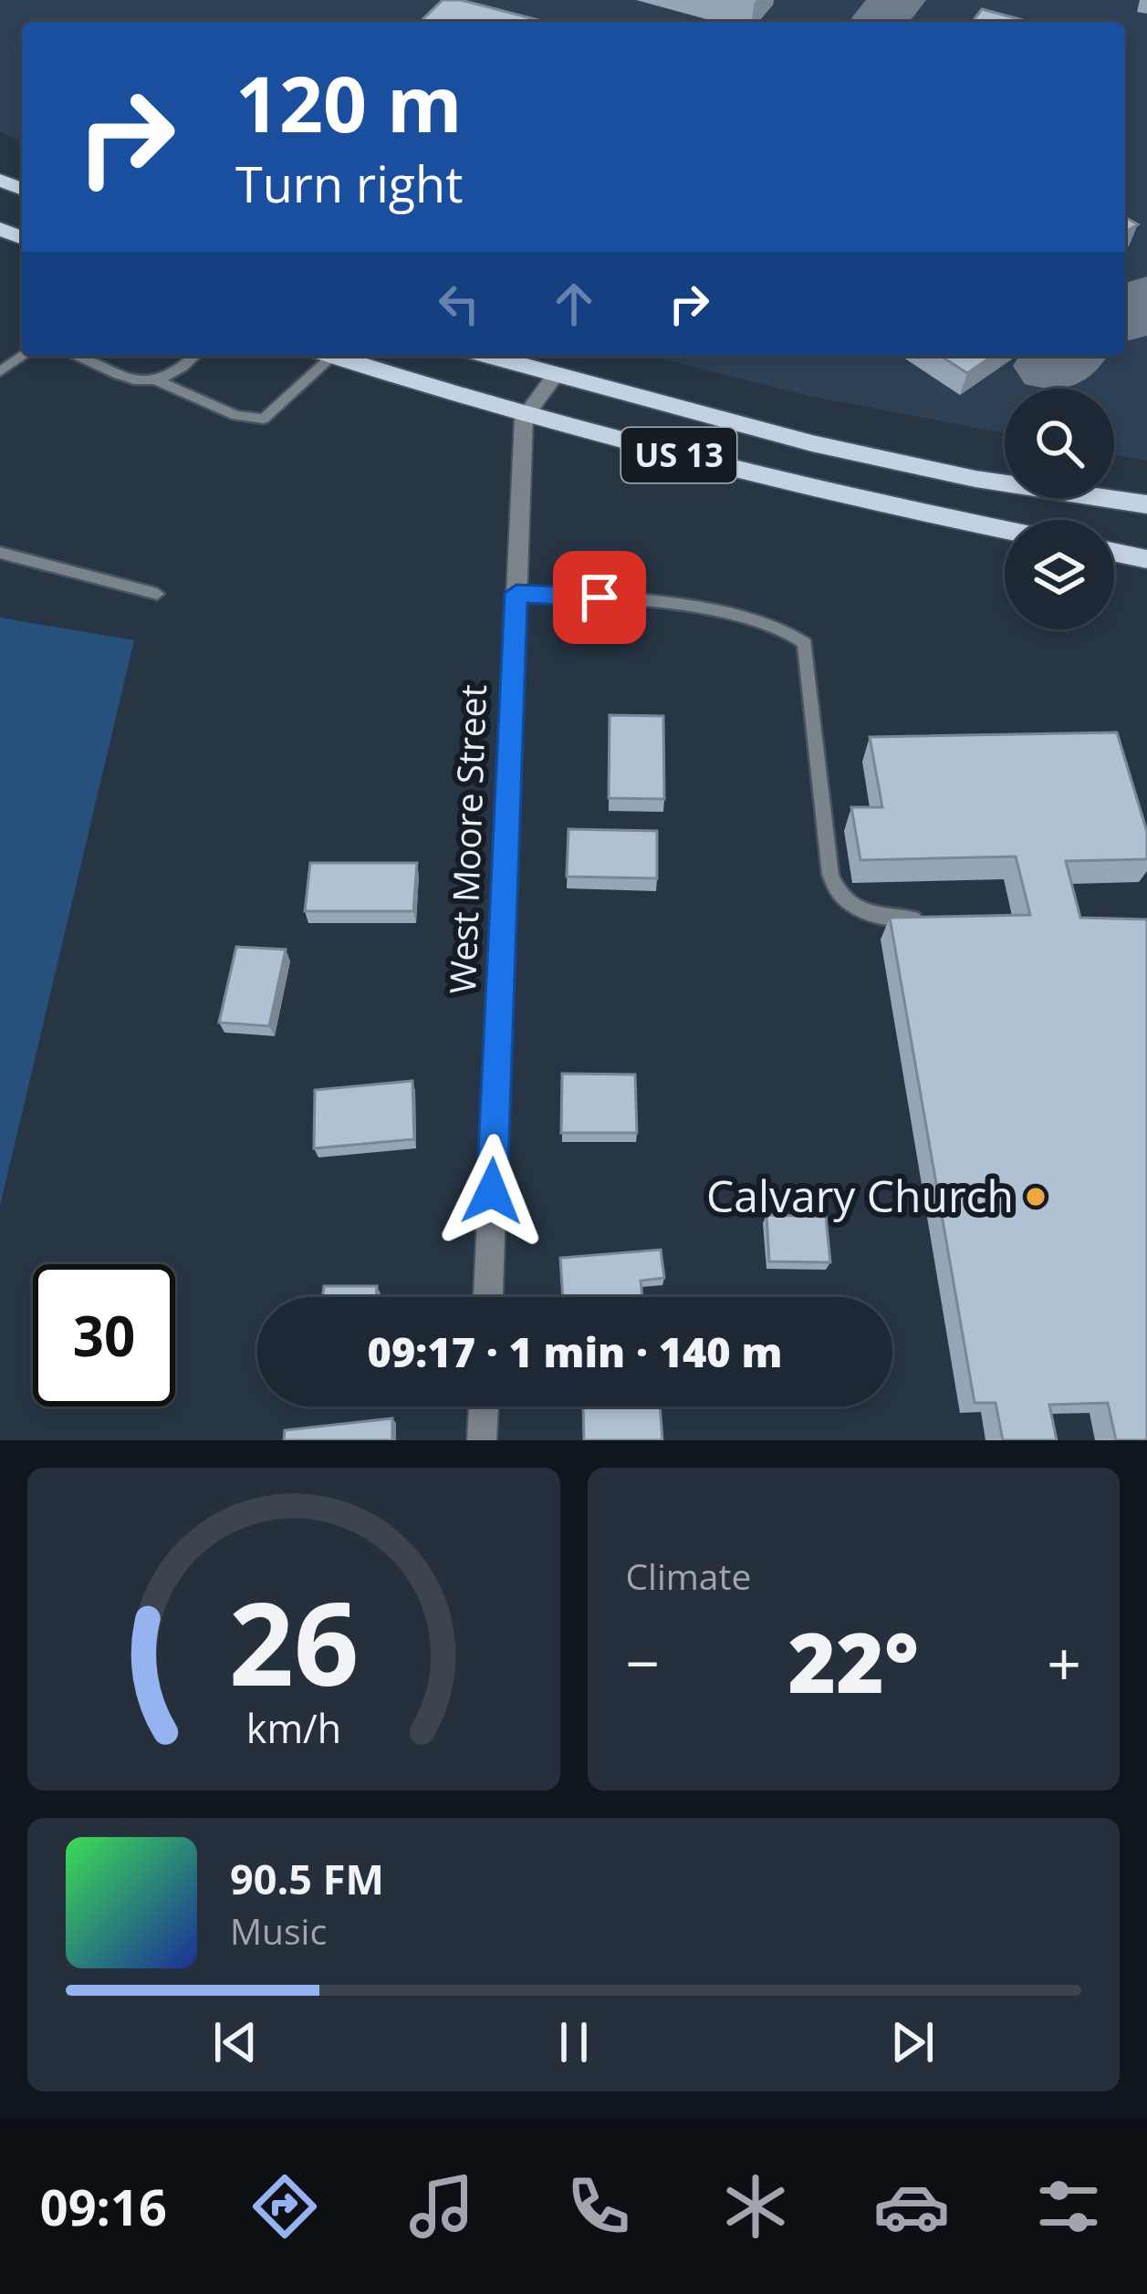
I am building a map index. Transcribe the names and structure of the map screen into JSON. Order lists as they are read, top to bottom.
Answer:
{
  "streets": {
    "main road": ["US 13"],
    "street": ["West Moore Street"]
  },
  "crossings": [
    ["US 13", "West Moore Street"]
  ],
  "places": ["Calvary Church"],
  "page": {
    "turn": ["120 m", "Turn right"],
    "limit": "30",
    "trip": "09:17 · 1 min · 140 m",
    "tile": "Climate",
    "heat": ["−", "22°", "+"],
    "song": ["90.5 FM", "Music"],
    "tabs": "09:16",
    "gauge": ["26", "km/h"]
  }
}
